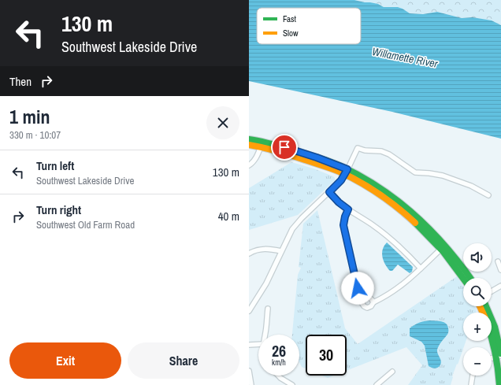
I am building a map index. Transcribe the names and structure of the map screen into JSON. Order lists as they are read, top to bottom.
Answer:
{
  "water": ["Willamette River"],
  "legend": ["Fast", "Slow"],
  "page": {
    "turn": ["130 m", "Southwest Lakeside Drive"],
    "then": "Then",
    "heading": ["1 min", "330 m · 10:07"],
    "list": [
      {
        "name": "Turn left",
        "note": "Southwest Lakeside Drive",
        "value": "130 m"
      },
      {
        "name": "Turn right",
        "note": "Southwest Old Farm Road",
        "value": "40 m"
      }
    ],
    "map_buttons": ["+", "−"],
    "speed": "26 km/h",
    "limit": "30",
    "buttons": ["Exit", "Share"]
  }
}
